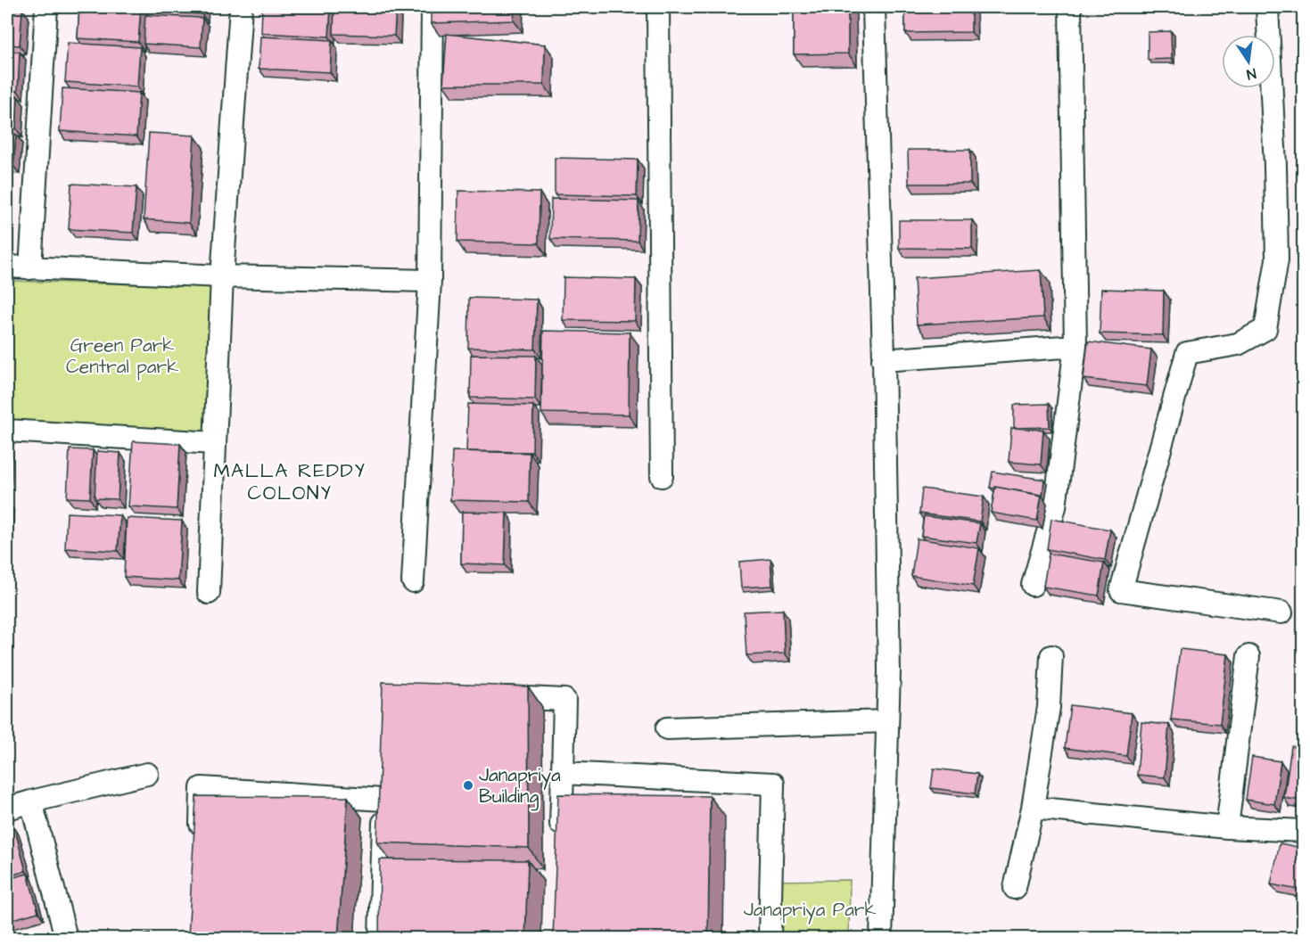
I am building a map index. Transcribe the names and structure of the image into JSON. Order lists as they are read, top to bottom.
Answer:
{
  "districts": ["MALLA REDDY COLONY"],
  "parks": ["Green Park Central park", "Janapriya Park"],
  "places": ["Janapriya Building"],
  "north": "bottom"
}
